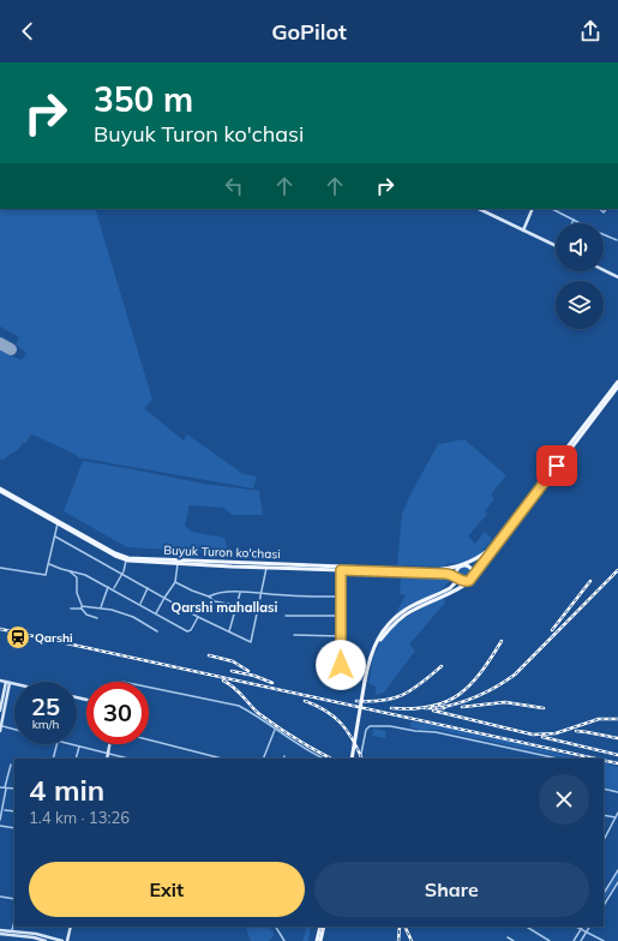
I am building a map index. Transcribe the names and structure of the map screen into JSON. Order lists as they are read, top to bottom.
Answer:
{
  "streets": {
    "main road": ["Buyuk Turon ko'chasi"]
  },
  "districts": ["Qarshi mahallasi"],
  "places": {
    "station": ["Qarshi"]
  },
  "page": {
    "header": "GoPilot",
    "turn": ["350 m", "Buyuk Turon ko'chasi"],
    "speed": "25 km/h",
    "limit": "30",
    "heading": ["4 min", "1.4 km · 13:26"],
    "buttons": ["Exit", "Share"]
  }
}
